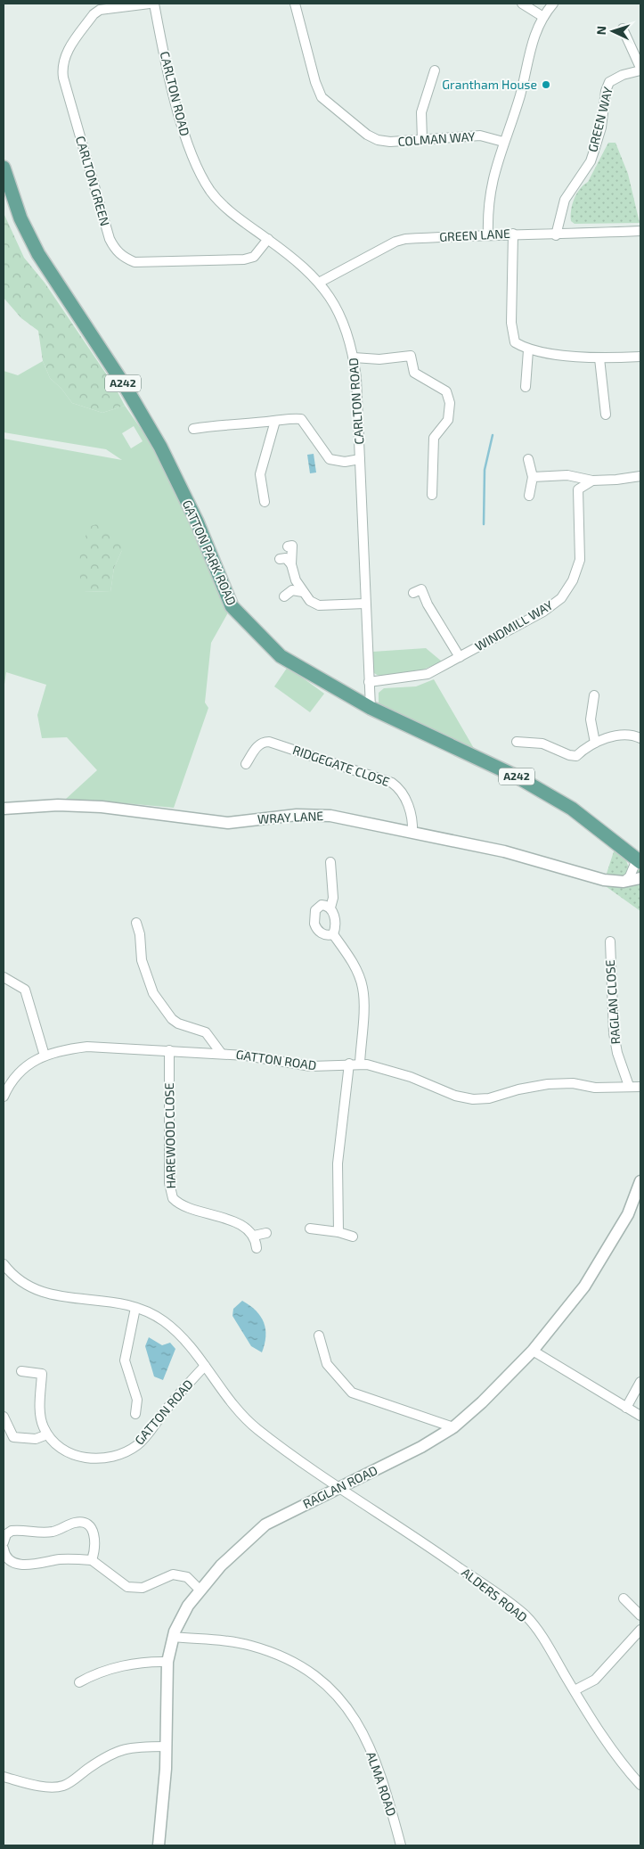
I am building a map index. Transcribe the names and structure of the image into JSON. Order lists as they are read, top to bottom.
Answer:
{
  "streets": {
    "main road": ["A242", "GATTON PARK ROAD"],
    "street": [
      "CARLTON ROAD",
      "GREEN WAY",
      "COLMAN WAY",
      "CARLTON GREEN",
      "GREEN LANE",
      "WINDMILL WAY",
      "RIDGEGATE CLOSE",
      "WRAY LANE",
      "RAGLAN CLOSE",
      "GATTON ROAD",
      "HAREWOOD CLOSE",
      "RAGLAN ROAD",
      "ALDERS ROAD",
      "ALMA ROAD"
    ]
  },
  "crossings": [
    ["CARLTON ROAD", "CARLTON GREEN"],
    ["CARLTON ROAD", "GREEN LANE"],
    ["CARLTON ROAD", "GATTON PARK ROAD"],
    ["CARLTON ROAD", "WINDMILL WAY"],
    ["GREEN WAY", "GREEN LANE"],
    ["RIDGEGATE CLOSE", "WRAY LANE"],
    ["RAGLAN CLOSE", "GATTON ROAD"],
    ["GATTON ROAD", "HAREWOOD CLOSE"],
    ["RAGLAN ROAD", "ALDERS ROAD"],
    ["RAGLAN ROAD", "ALMA ROAD"]
  ],
  "places": ["Grantham House"],
  "north": "left"
}
